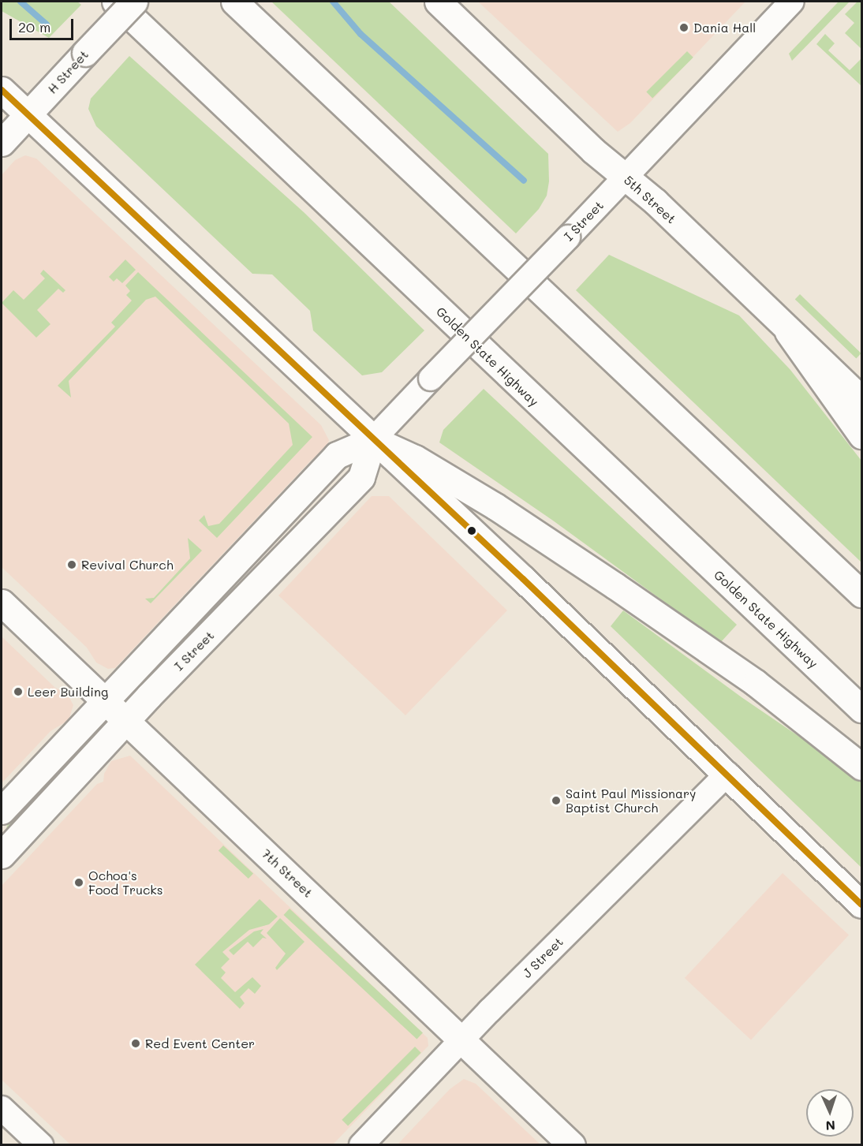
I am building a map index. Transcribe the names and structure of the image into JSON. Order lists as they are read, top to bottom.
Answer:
{
  "streets": {
    "main road": [
      "H Street",
      "5th Street",
      "I Street",
      "Golden State Highway",
      "7th Street"
    ],
    "street": ["J Street"]
  },
  "crossings": [
    ["5th Street", "I Street"],
    ["I Street", "7th Street"],
    ["7th Street", "J Street"]
  ],
  "places": [
    "Dania Hall",
    "Revival Church",
    "Leer Building",
    "Saint Paul Missionary Baptist Church",
    "Ochoa's Food Trucks",
    "Red Event Center"
  ],
  "scale_bar": "20 m",
  "north": "bottom"
}
